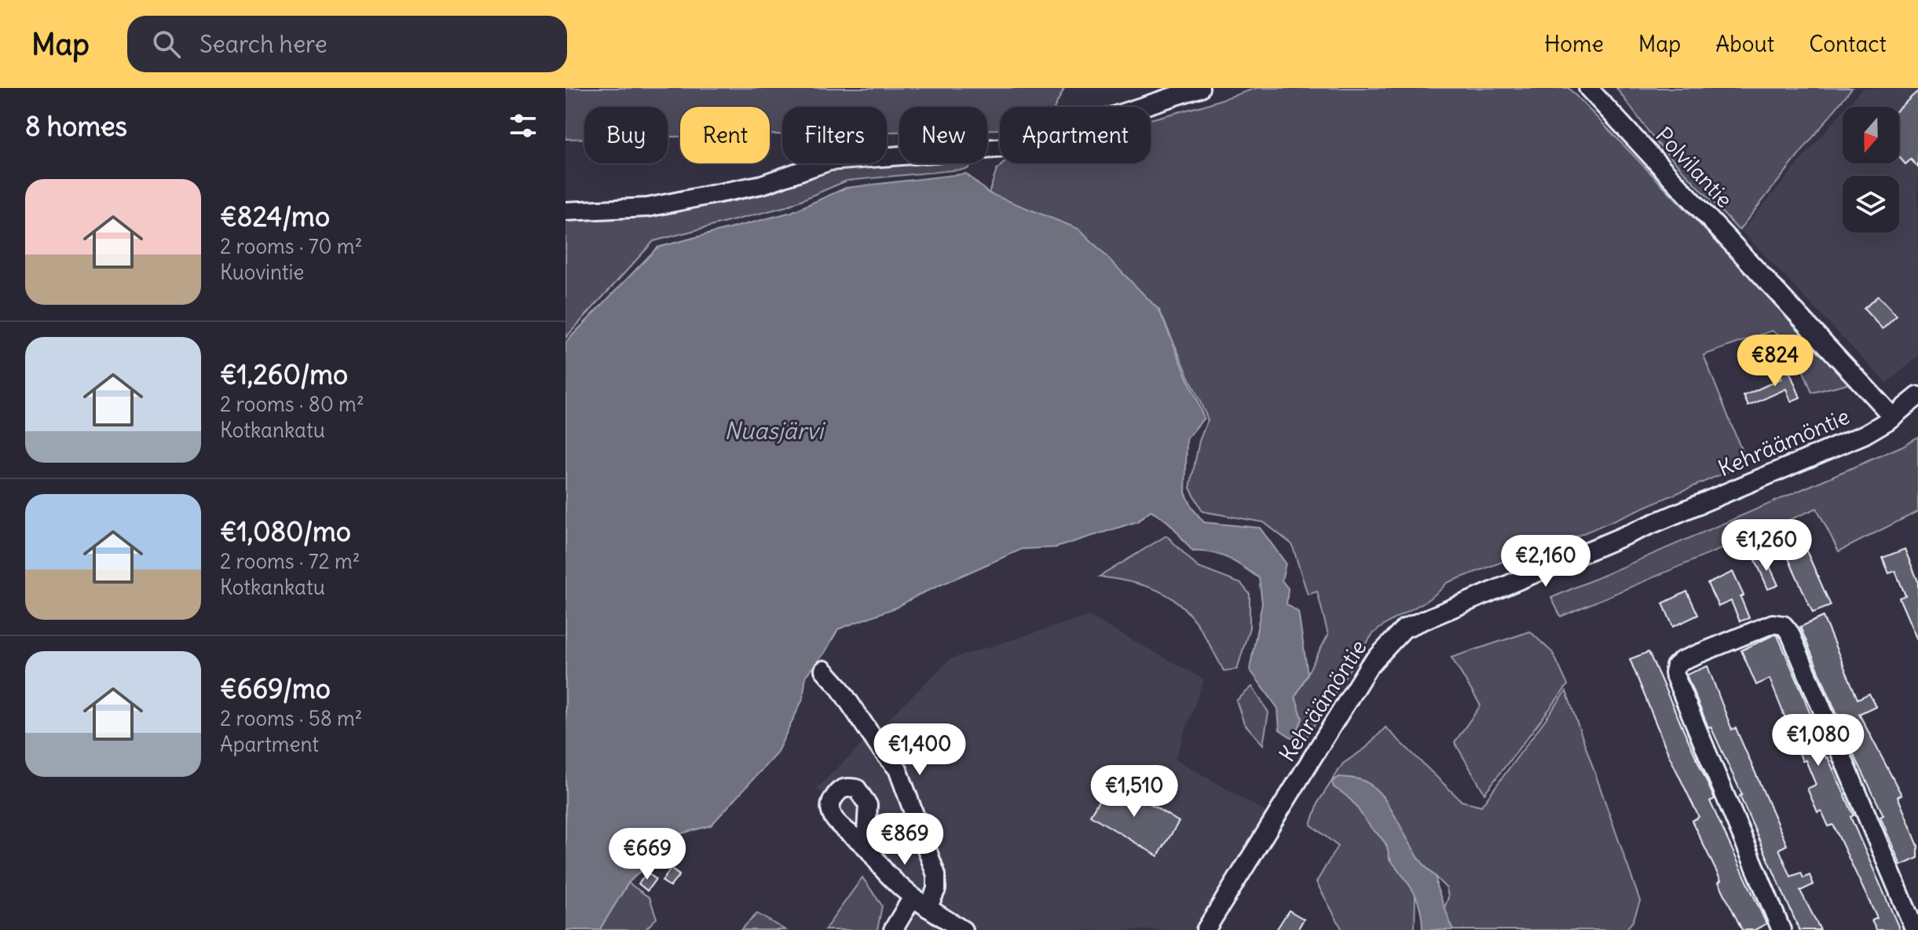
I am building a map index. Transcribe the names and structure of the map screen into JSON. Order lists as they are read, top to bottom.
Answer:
{
  "streets": {
    "street": ["Polvilantie", "Kehräämöntie"]
  },
  "crossings": [
    ["Polvilantie", "Kehräämöntie"]
  ],
  "water": ["Nuasjärvi"],
  "north": "bottom",
  "page": {
    "header": "Map",
    "search": "Search here",
    "nav": [
      "Home",
      "Map",
      "About",
      "Contact"
    ],
    "heading": "8 homes",
    "chip": [
      "Buy",
      "Rent",
      "Filters",
      "New",
      "Apartment"
    ],
    "list": [
      {
        "name": "€824/mo",
        "note": "2 rooms · 70 m² · Kuovintie"
      },
      {
        "name": "€1,260/mo",
        "note": "2 rooms · 80 m² · Kotkankatu"
      },
      {
        "name": "€1,080/mo",
        "note": "2 rooms · 72 m² · Kotkankatu"
      },
      {
        "name": "€669/mo",
        "note": "2 rooms · 58 m² · Apartment"
      }
    ],
    "price": [
      "€824",
      "€1,260",
      "€2,160",
      "€1,080",
      "€1,400",
      "€1,510",
      "€869",
      "€669"
    ]
  }
}
